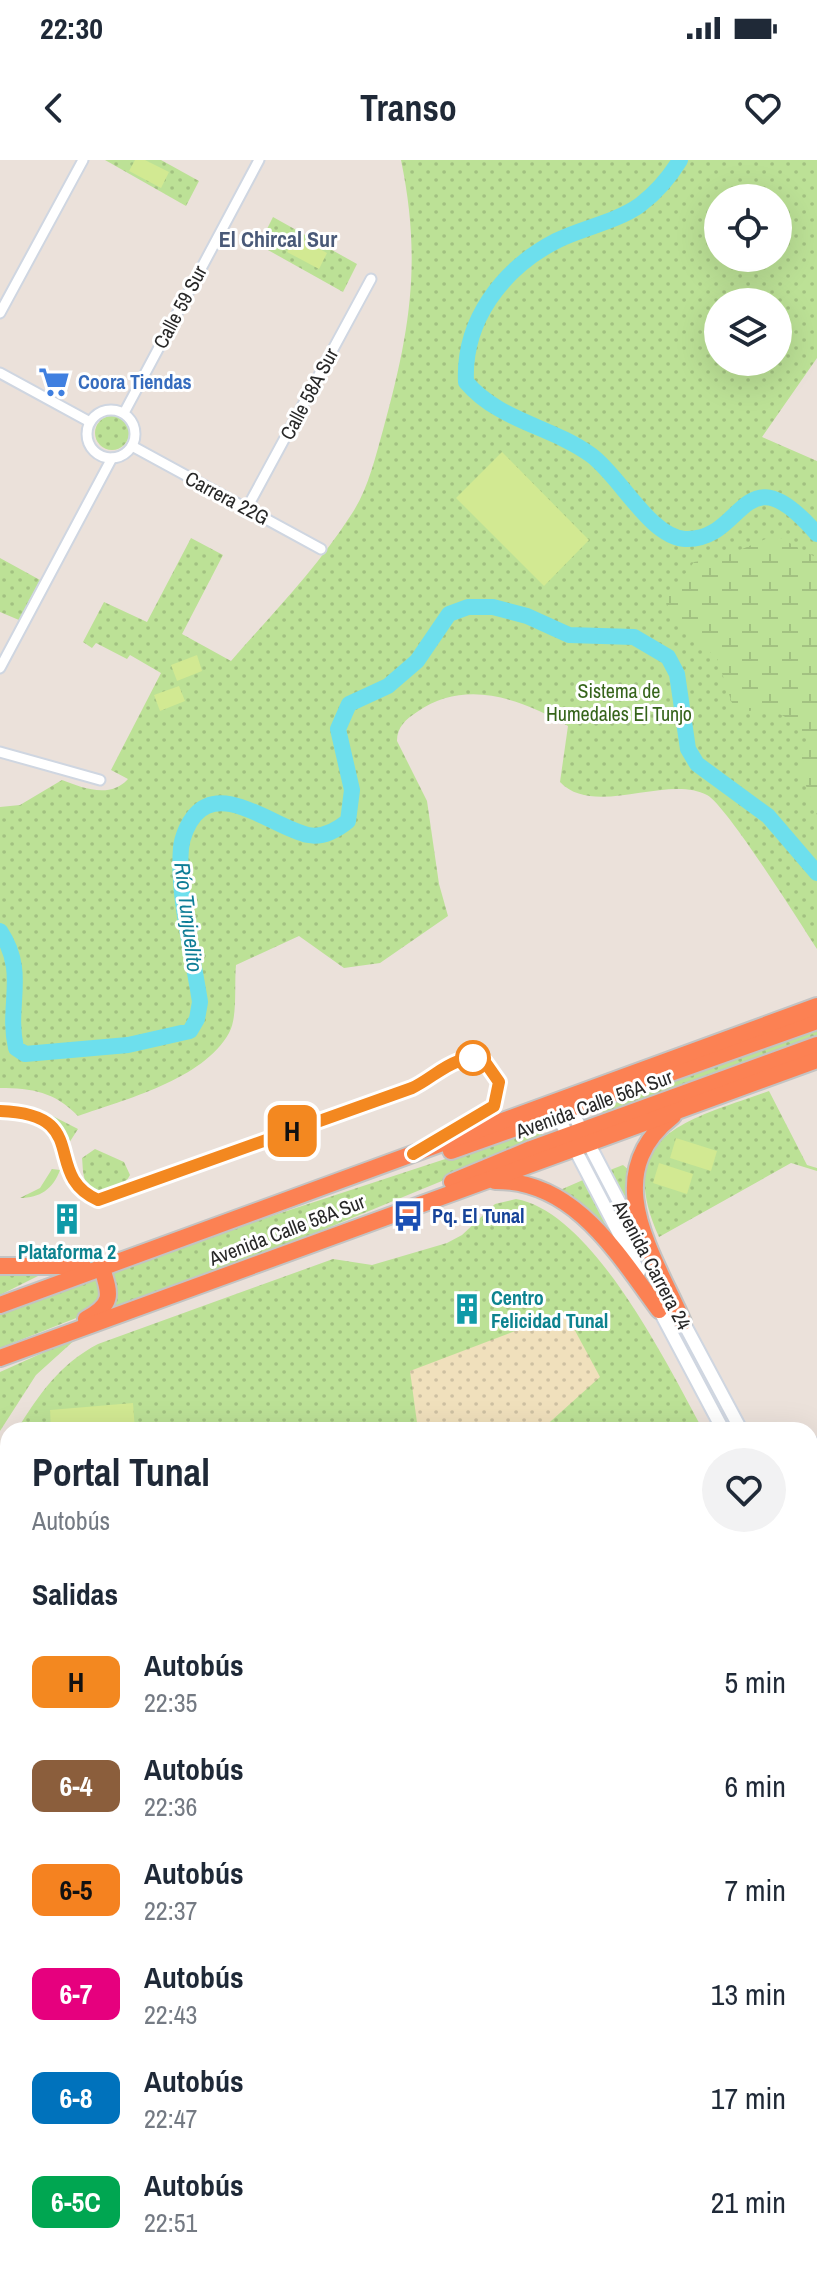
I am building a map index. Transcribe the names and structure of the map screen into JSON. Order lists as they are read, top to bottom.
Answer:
{
  "streets": {
    "highway": ["Avenida Calle 56A Sur", "Avenida Calle 58A Sur"],
    "main road": ["Avenida Carrera 24"],
    "street": ["Calle 59 Sur", "Calle 58A Sur", "Carrera 22G"]
  },
  "crossings": [
    ["Calle 59 Sur", "Carrera 22G"],
    ["Calle 58A Sur", "Carrera 22G"],
    ["Avenida Calle 56A Sur", "Avenida Calle 58A Sur"],
    ["Avenida Calle 56A Sur", "Avenida Carrera 24"],
    ["Avenida Calle 58A Sur", "Avenida Carrera 24"]
  ],
  "districts": ["El Chircal Sur"],
  "water": ["Río Tunjuelito"],
  "parks": ["Sistema de Humedales El Tunjo"],
  "places": {
    "supermarket": ["Coora Tiendas"],
    "bus stop": ["Pq. El Tunal"],
    "building": ["Plataforma 2", "Centro Felicidad Tunal"]
  },
  "lines": ["bus line H"],
  "page": {
    "status": "22:30",
    "header": "Transo",
    "on_map": "H",
    "heading": [
      ["Portal Tunal", "Autobús"],
      "Salidas"
    ],
    "list": [
      {
        "mark": "H",
        "name": "Autobús",
        "note": "22:35",
        "value": "5 min"
      },
      {
        "mark": "6-4",
        "name": "Autobús",
        "note": "22:36",
        "value": "6 min"
      },
      {
        "mark": "6-5",
        "name": "Autobús",
        "note": "22:37",
        "value": "7 min"
      },
      {
        "mark": "6-7",
        "name": "Autobús",
        "note": "22:43",
        "value": "13 min"
      },
      {
        "mark": "6-8",
        "name": "Autobús",
        "note": "22:47",
        "value": "17 min"
      },
      {
        "mark": "6-5C",
        "name": "Autobús",
        "note": "22:51",
        "value": "21 min"
      }
    ]
  }
}
